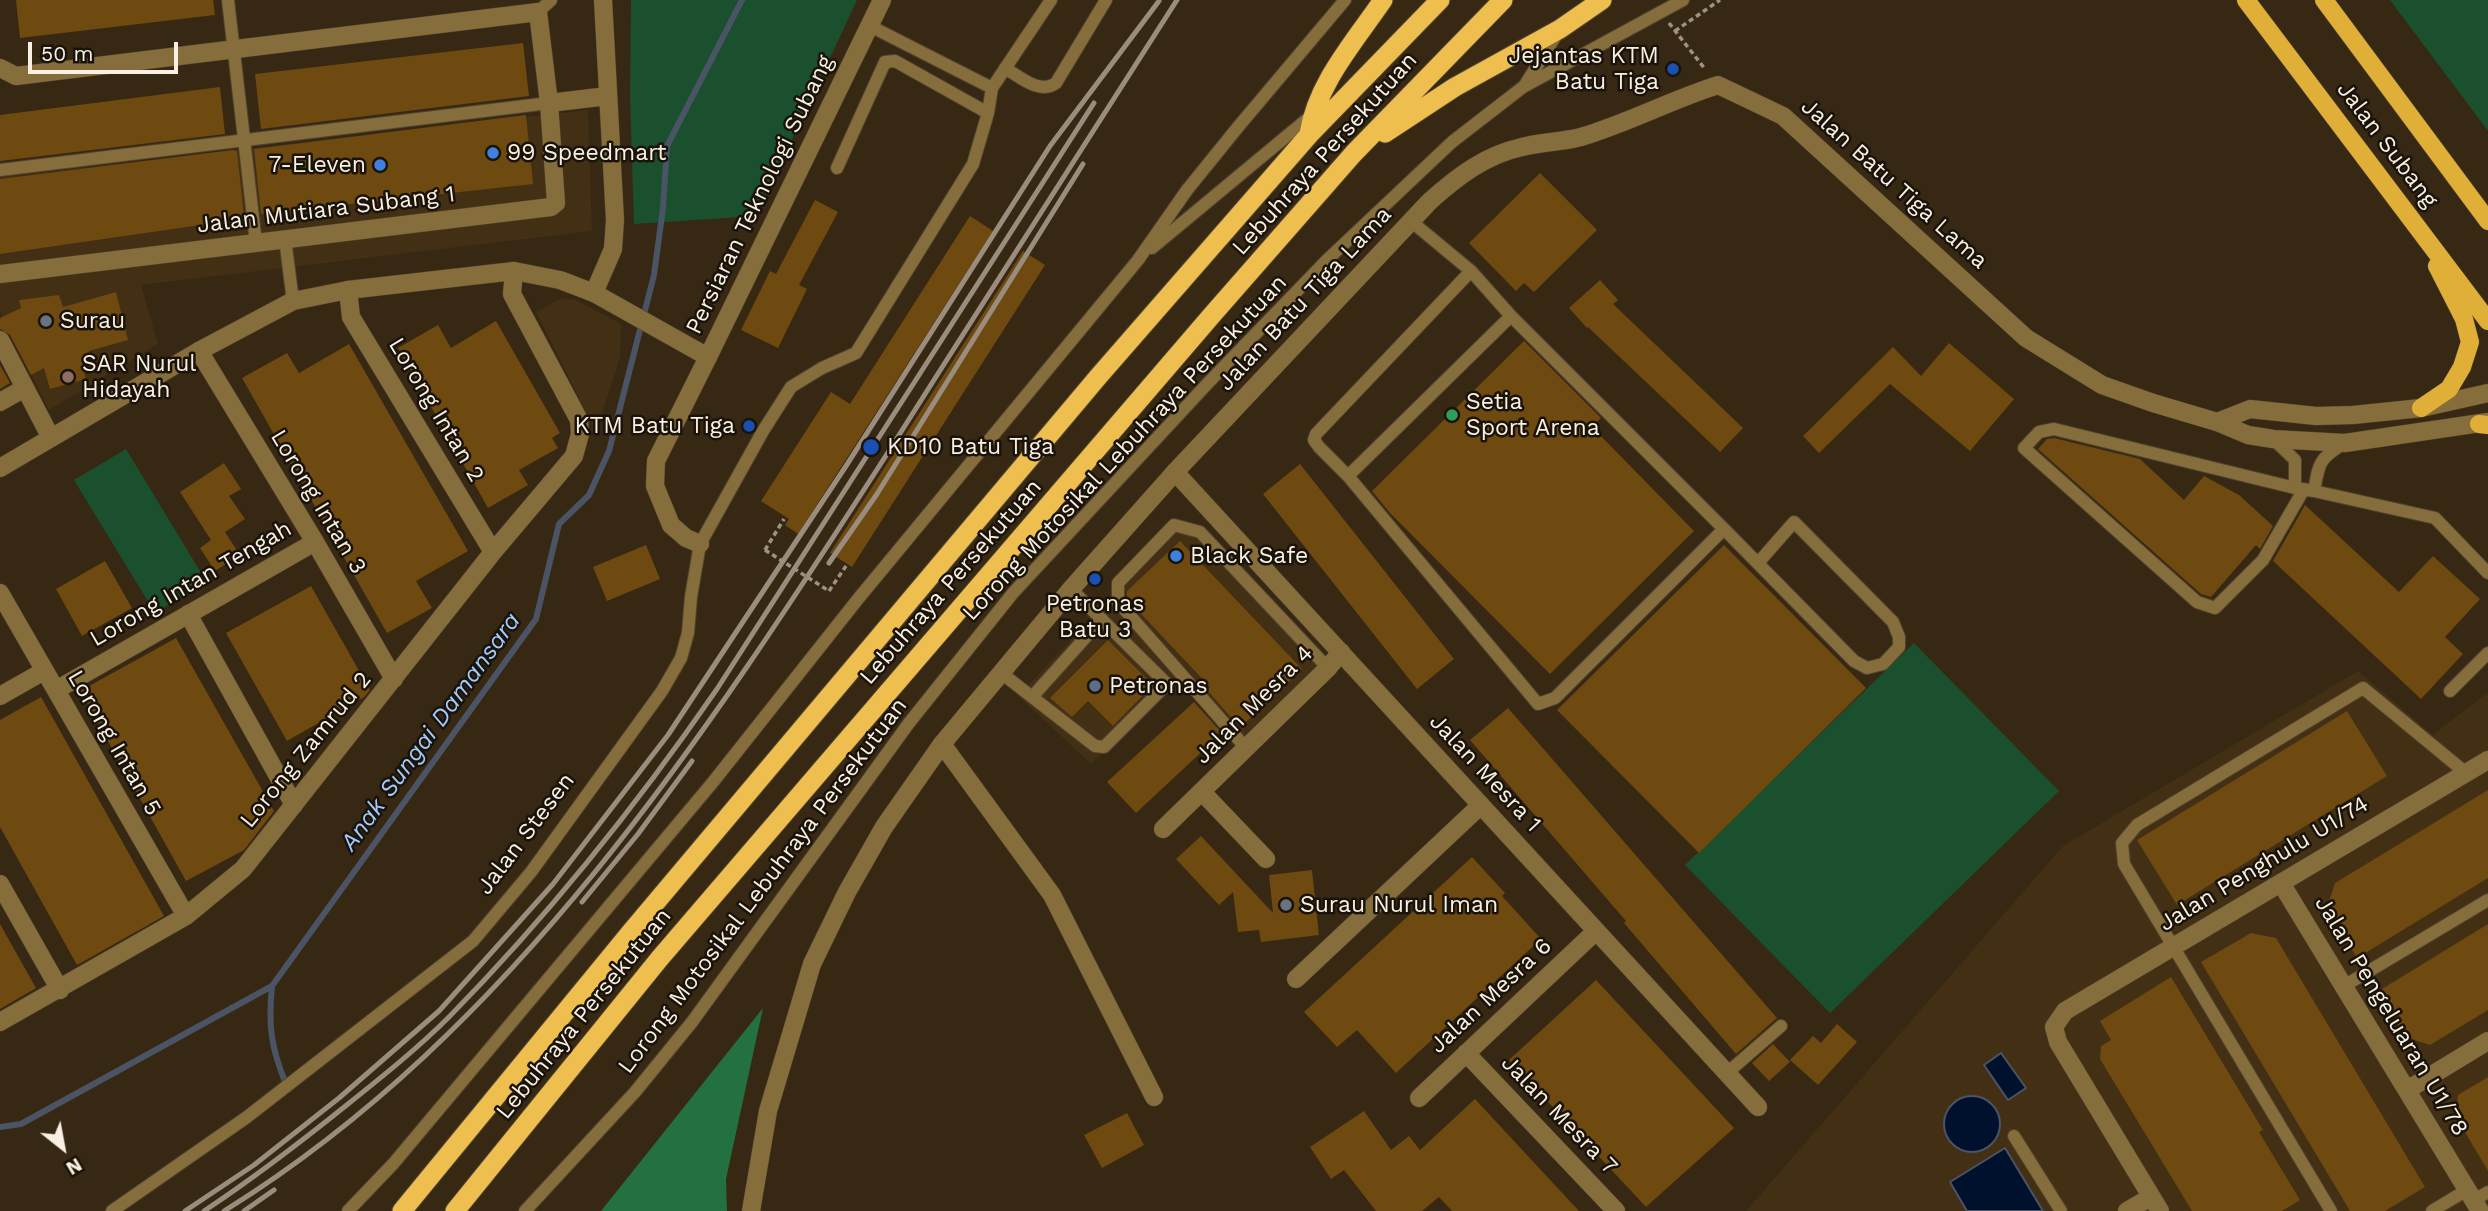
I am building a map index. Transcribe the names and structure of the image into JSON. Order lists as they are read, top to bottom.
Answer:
{
  "streets": {
    "highway": ["Lebuhraya Persekutuan"],
    "main road": ["Jalan Subang"],
    "street": [
      "Jalan Batu Tiga Lama",
      "Persiaran Teknologi Subang",
      "Jalan Mutiara Subang 1",
      "Lorong Intan 2",
      "Lorong Intan 3",
      "Lorong Intan Tengah",
      "Jalan Mesra 4",
      "Lorong Intan 5",
      "Lorong Zamrud 2",
      "Jalan Mesra 1",
      "Jalan Penghulu U1/74",
      "Jalan Mesra 6",
      "Jalan Pengeluaran U1/78",
      "Jalan Mesra 7"
    ],
    "lane": ["Lorong Motosikal Lebuhraya Persekutuan", "Jalan Stesen"]
  },
  "crossings": [
    ["Jalan Batu Tiga Lama", "Jalan Mesra 1"],
    ["Persiaran Teknologi Subang", "Lorong Intan 2"],
    ["Persiaran Teknologi Subang", "Lorong Intan 3"],
    ["Persiaran Teknologi Subang", "Lorong Zamrud 2"],
    ["Lorong Intan 2", "Lorong Zamrud 2"],
    ["Lorong Intan 3", "Lorong Intan Tengah"],
    ["Lorong Intan 3", "Lorong Zamrud 2"],
    ["Lorong Intan Tengah", "Lorong Intan 5"],
    ["Jalan Mesra 4", "Jalan Mesra 1"],
    ["Lorong Intan 5", "Lorong Zamrud 2"],
    ["Jalan Mesra 1", "Jalan Mesra 6"],
    ["Jalan Penghulu U1/74", "Jalan Pengeluaran U1/78"],
    ["Jalan Mesra 6", "Jalan Mesra 7"]
  ],
  "water": ["Anak Sungai Damansara"],
  "places": [
    "Jejantas KTM Batu Tiga",
    "99 Speedmart",
    "7-Eleven",
    "Surau",
    "SAR Nurul Hidayah",
    "Setia Sport Arena",
    "KTM Batu Tiga",
    "KD10 Batu Tiga",
    "Black Safe",
    "Petronas Batu 3",
    "Petronas",
    "Surau Nurul Iman"
  ],
  "scale_bar": "50 m",
  "north": "bottom right"
}
